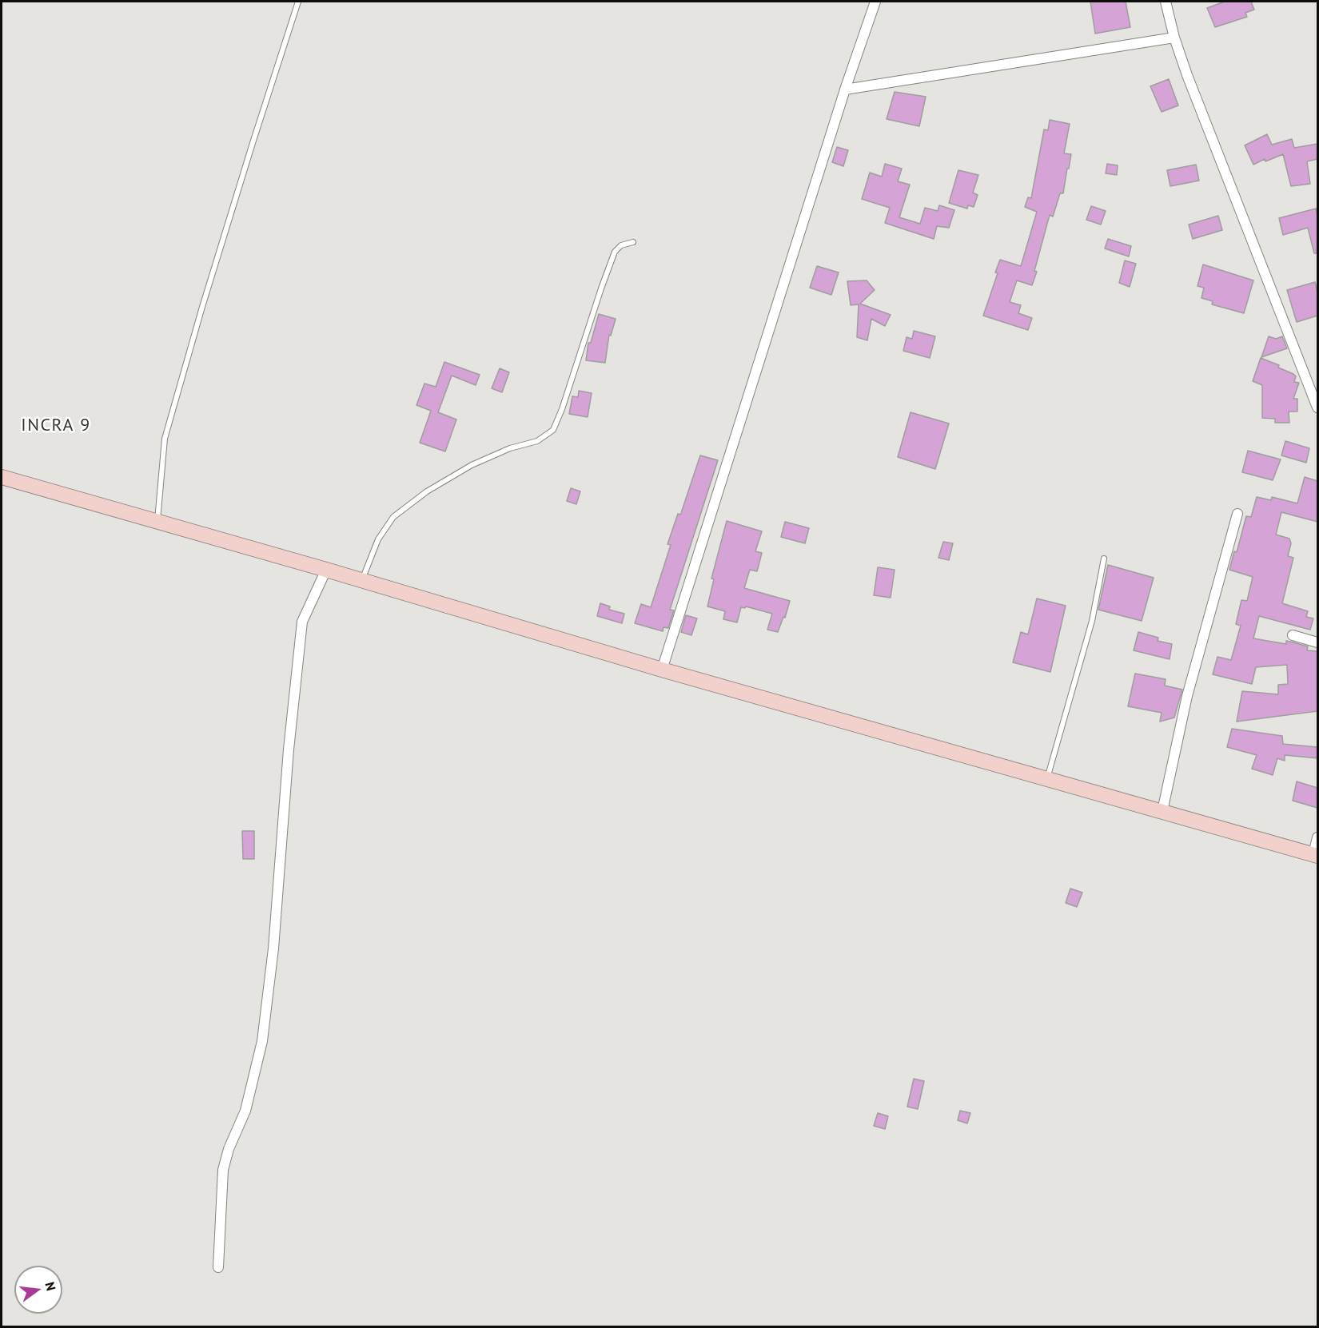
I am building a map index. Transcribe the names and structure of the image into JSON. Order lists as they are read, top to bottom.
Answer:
{
  "districts": ["INCRA 9"],
  "north": "right"
}
